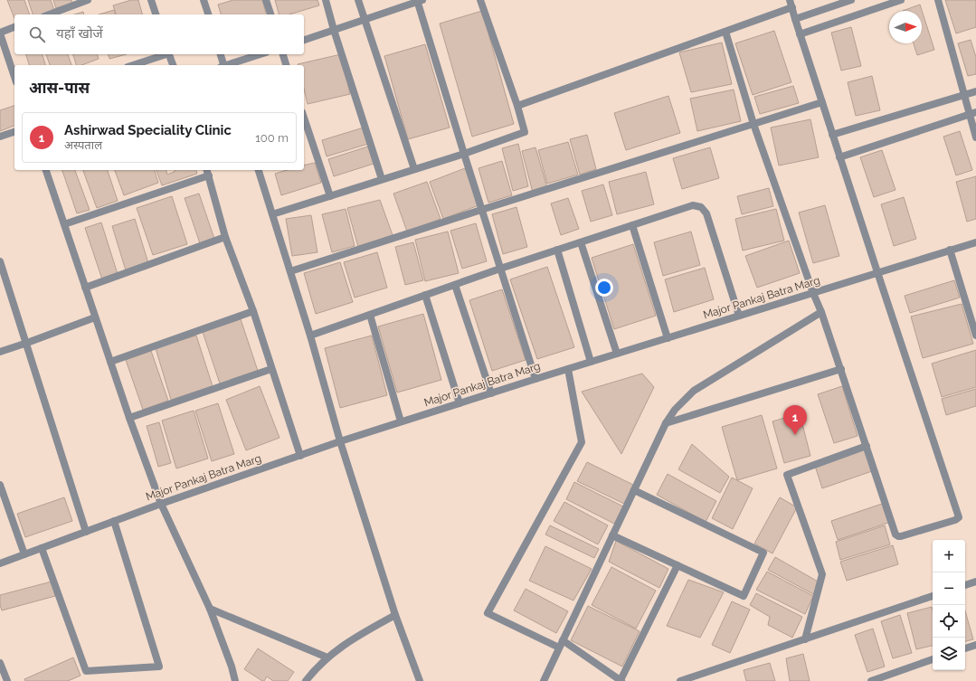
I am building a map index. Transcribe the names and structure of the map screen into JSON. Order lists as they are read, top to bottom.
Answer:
{
  "streets": {
    "street": ["Major Pankaj Batra Marg"]
  },
  "north": "right",
  "page": {
    "search": "यहाँ खोजें",
    "heading": "आस-पास",
    "list": [
      {
        "mark": "1",
        "name": "Ashirwad Speciality Clinic",
        "note": "अस्पताल",
        "value": "100 m"
      }
    ],
    "pins": "1",
    "map_buttons": ["+", "−"]
  }
}
